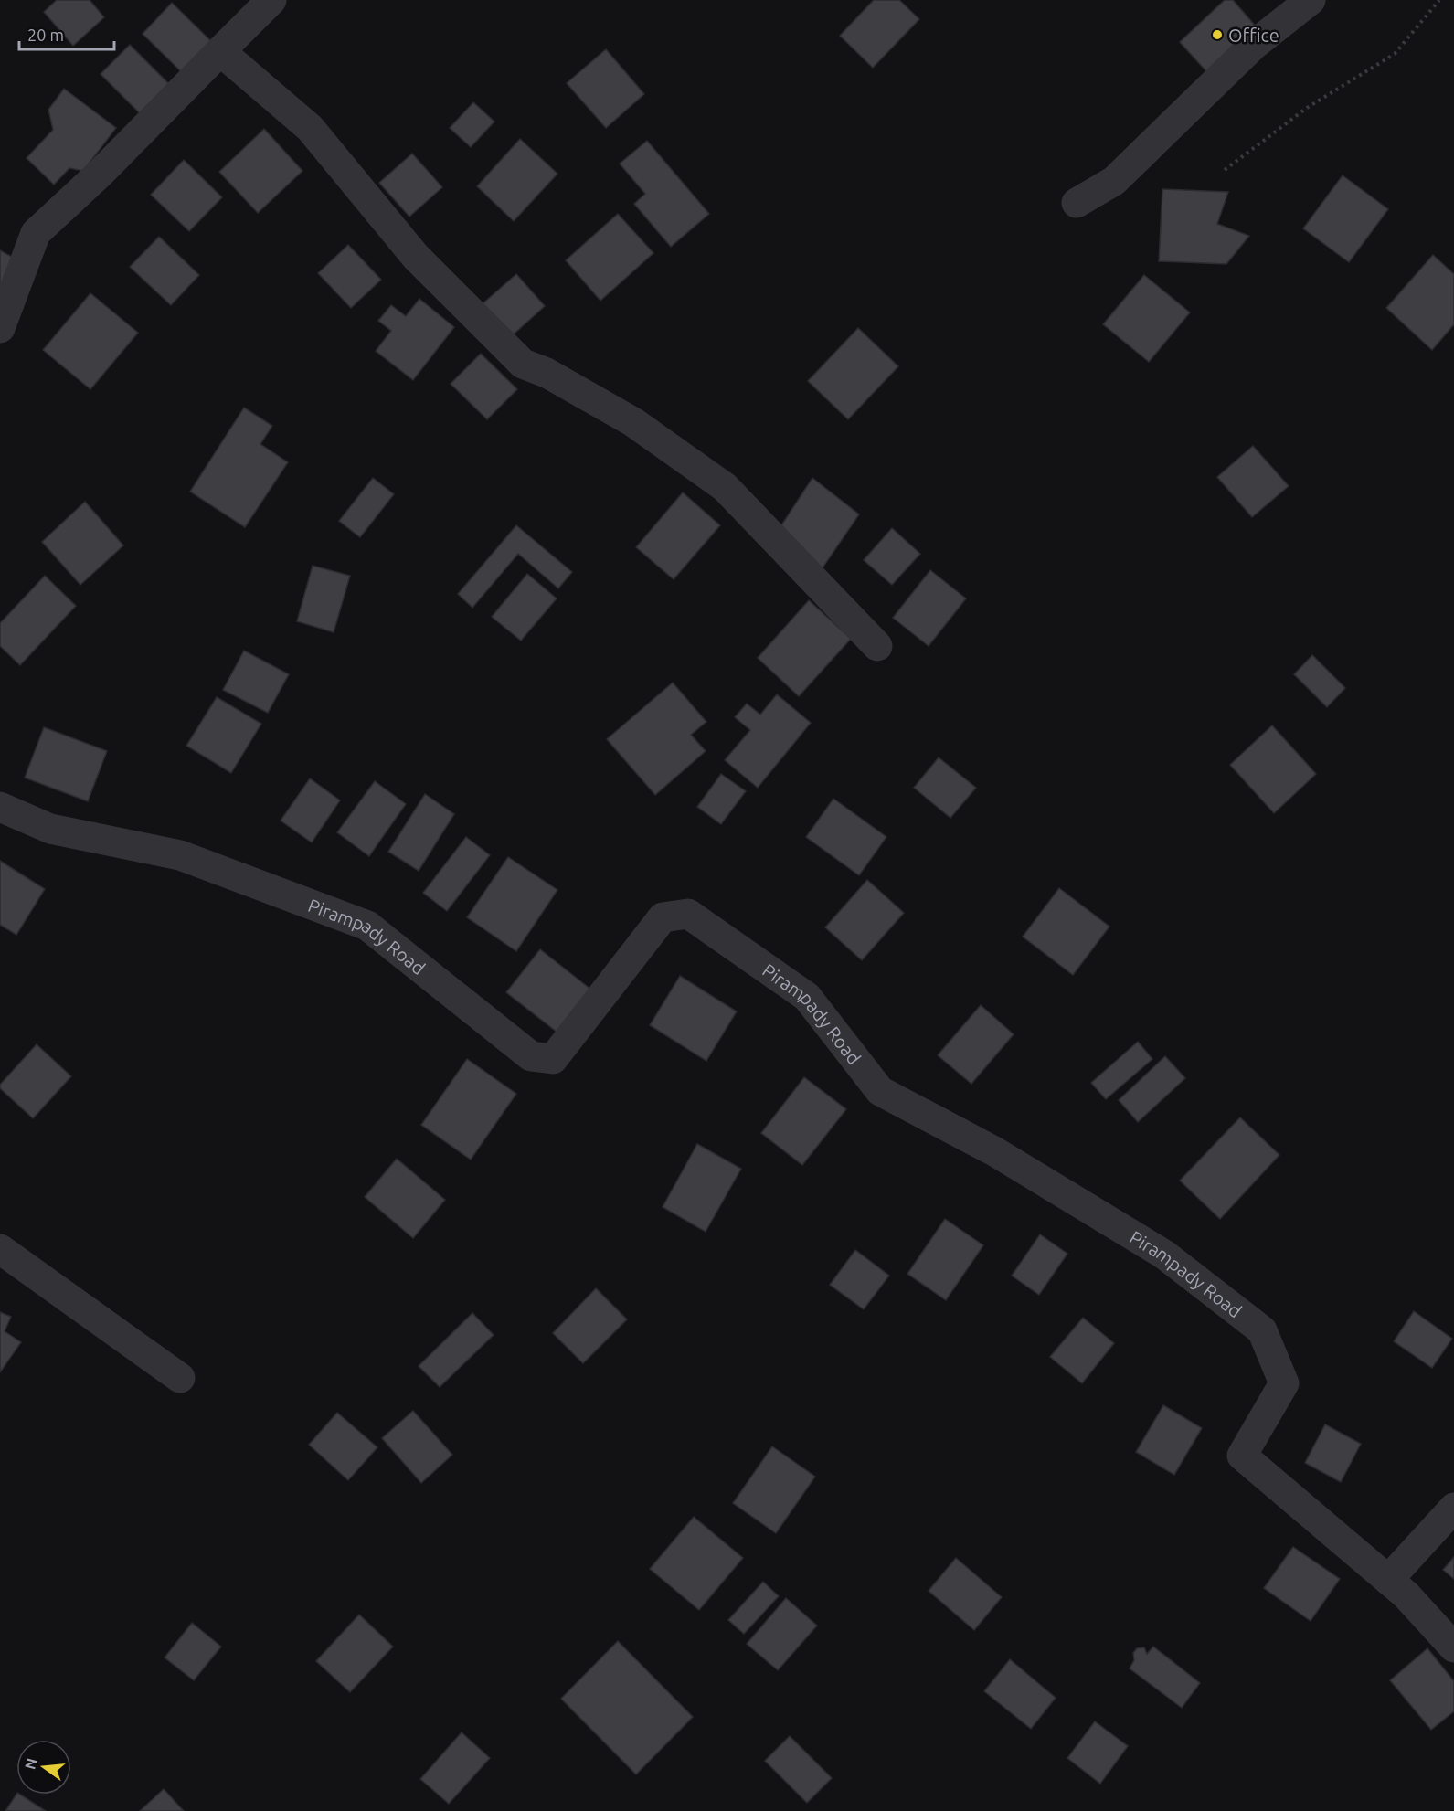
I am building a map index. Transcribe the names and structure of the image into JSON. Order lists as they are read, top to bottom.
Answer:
{
  "streets": {
    "street": ["Pirampady Road"]
  },
  "places": ["Office"],
  "scale_bar": "20 m",
  "north": "left"
}
